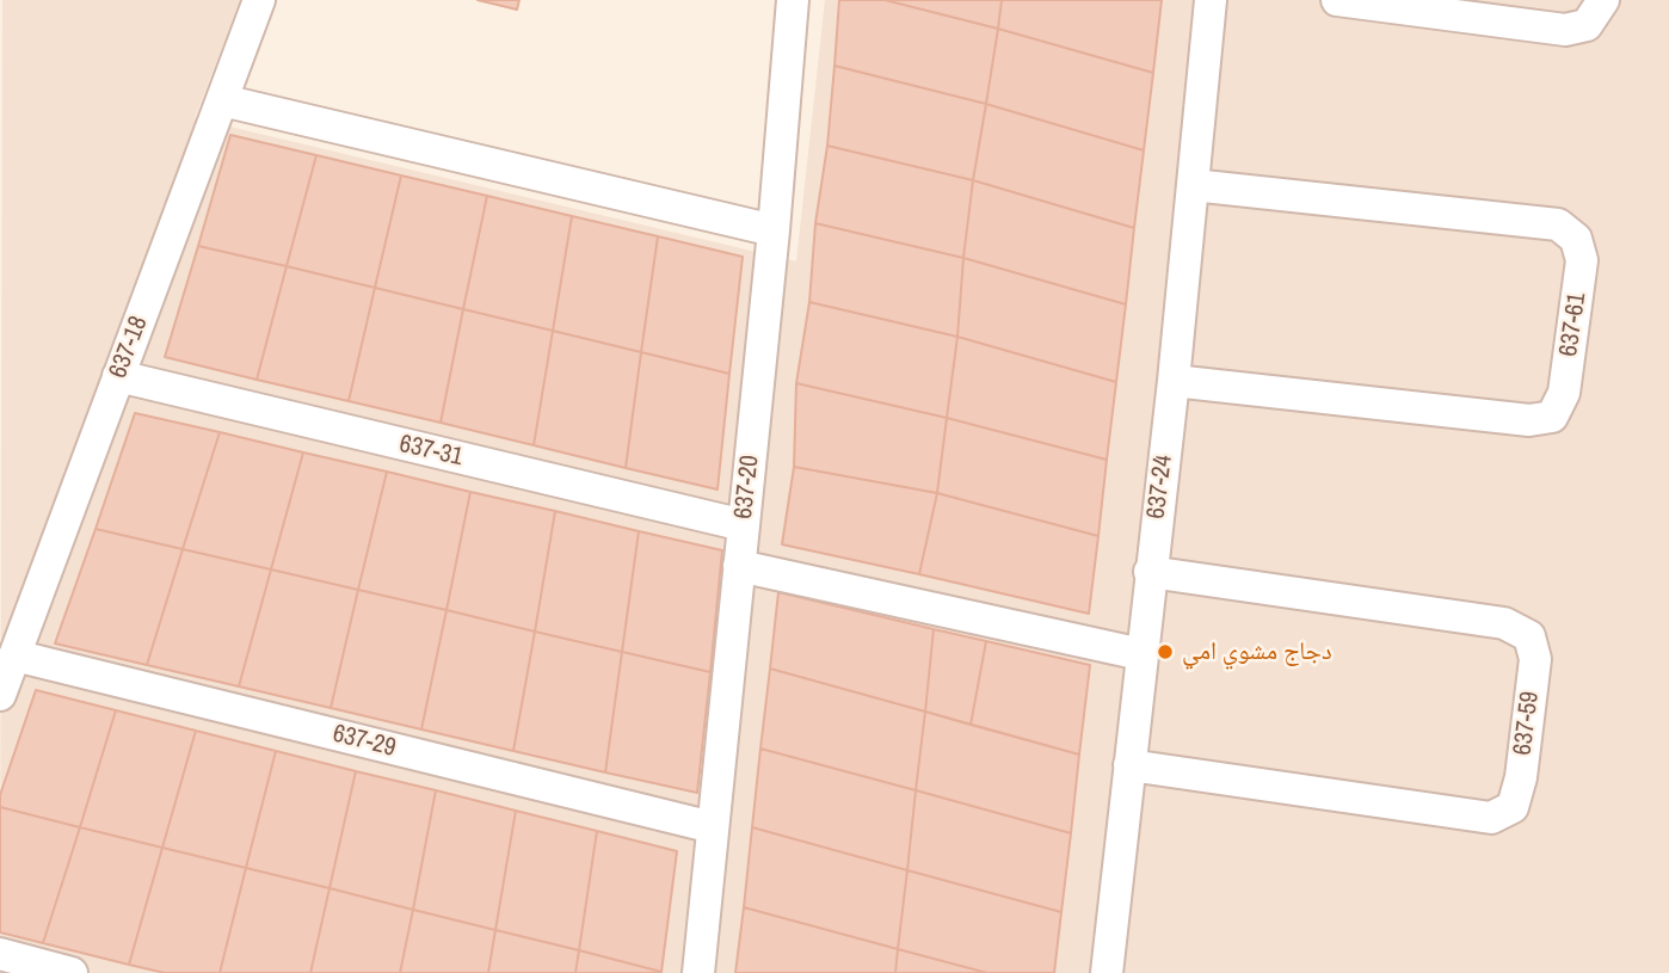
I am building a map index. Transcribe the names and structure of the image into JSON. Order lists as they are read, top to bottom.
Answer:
{
  "streets": {
    "street": [
      "637-61",
      "637-18",
      "637-31",
      "637-20",
      "637-24",
      "637-59",
      "637-29"
    ]
  },
  "crossings": [
    ["637-61", "637-24"],
    ["637-18", "637-31"],
    ["637-18", "637-29"],
    ["637-31", "637-20"],
    ["637-20", "637-29"],
    ["637-24", "637-59"]
  ],
  "places": ["دجاج مشوي امي"]
}
